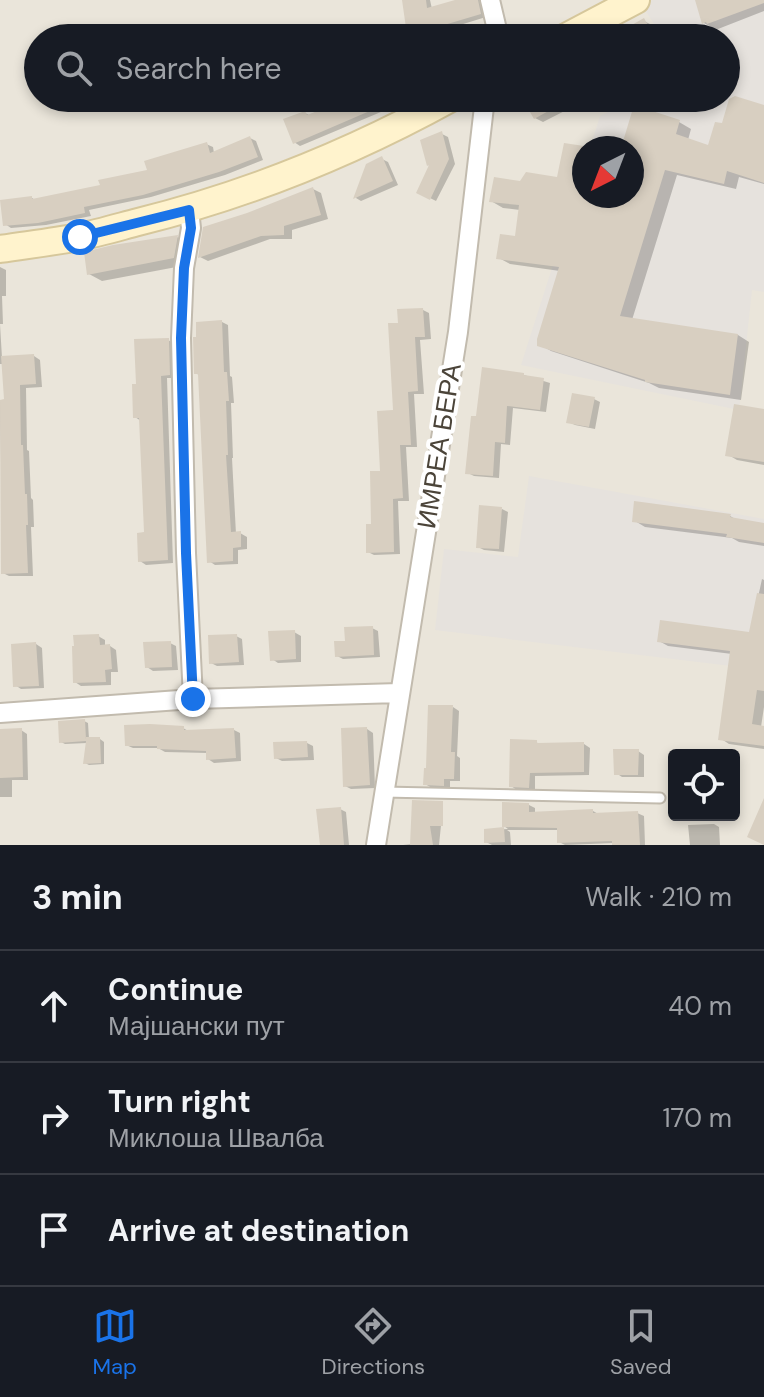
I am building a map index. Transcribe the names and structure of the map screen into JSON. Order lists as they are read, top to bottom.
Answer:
{
  "streets": {
    "street": ["ИМРЕА БЕРА"]
  },
  "north": "bottom left",
  "page": {
    "search": "Search here",
    "heading": ["3 min", "Walk · 210 m"],
    "list": [
      ["Continue", "Мајшански пут", "40 m"],
      ["Turn right", "Миклоша Швалба", "170 m"],
      "Arrive at destination"
    ],
    "nav": ["Map", "Directions", "Saved"]
  }
}
